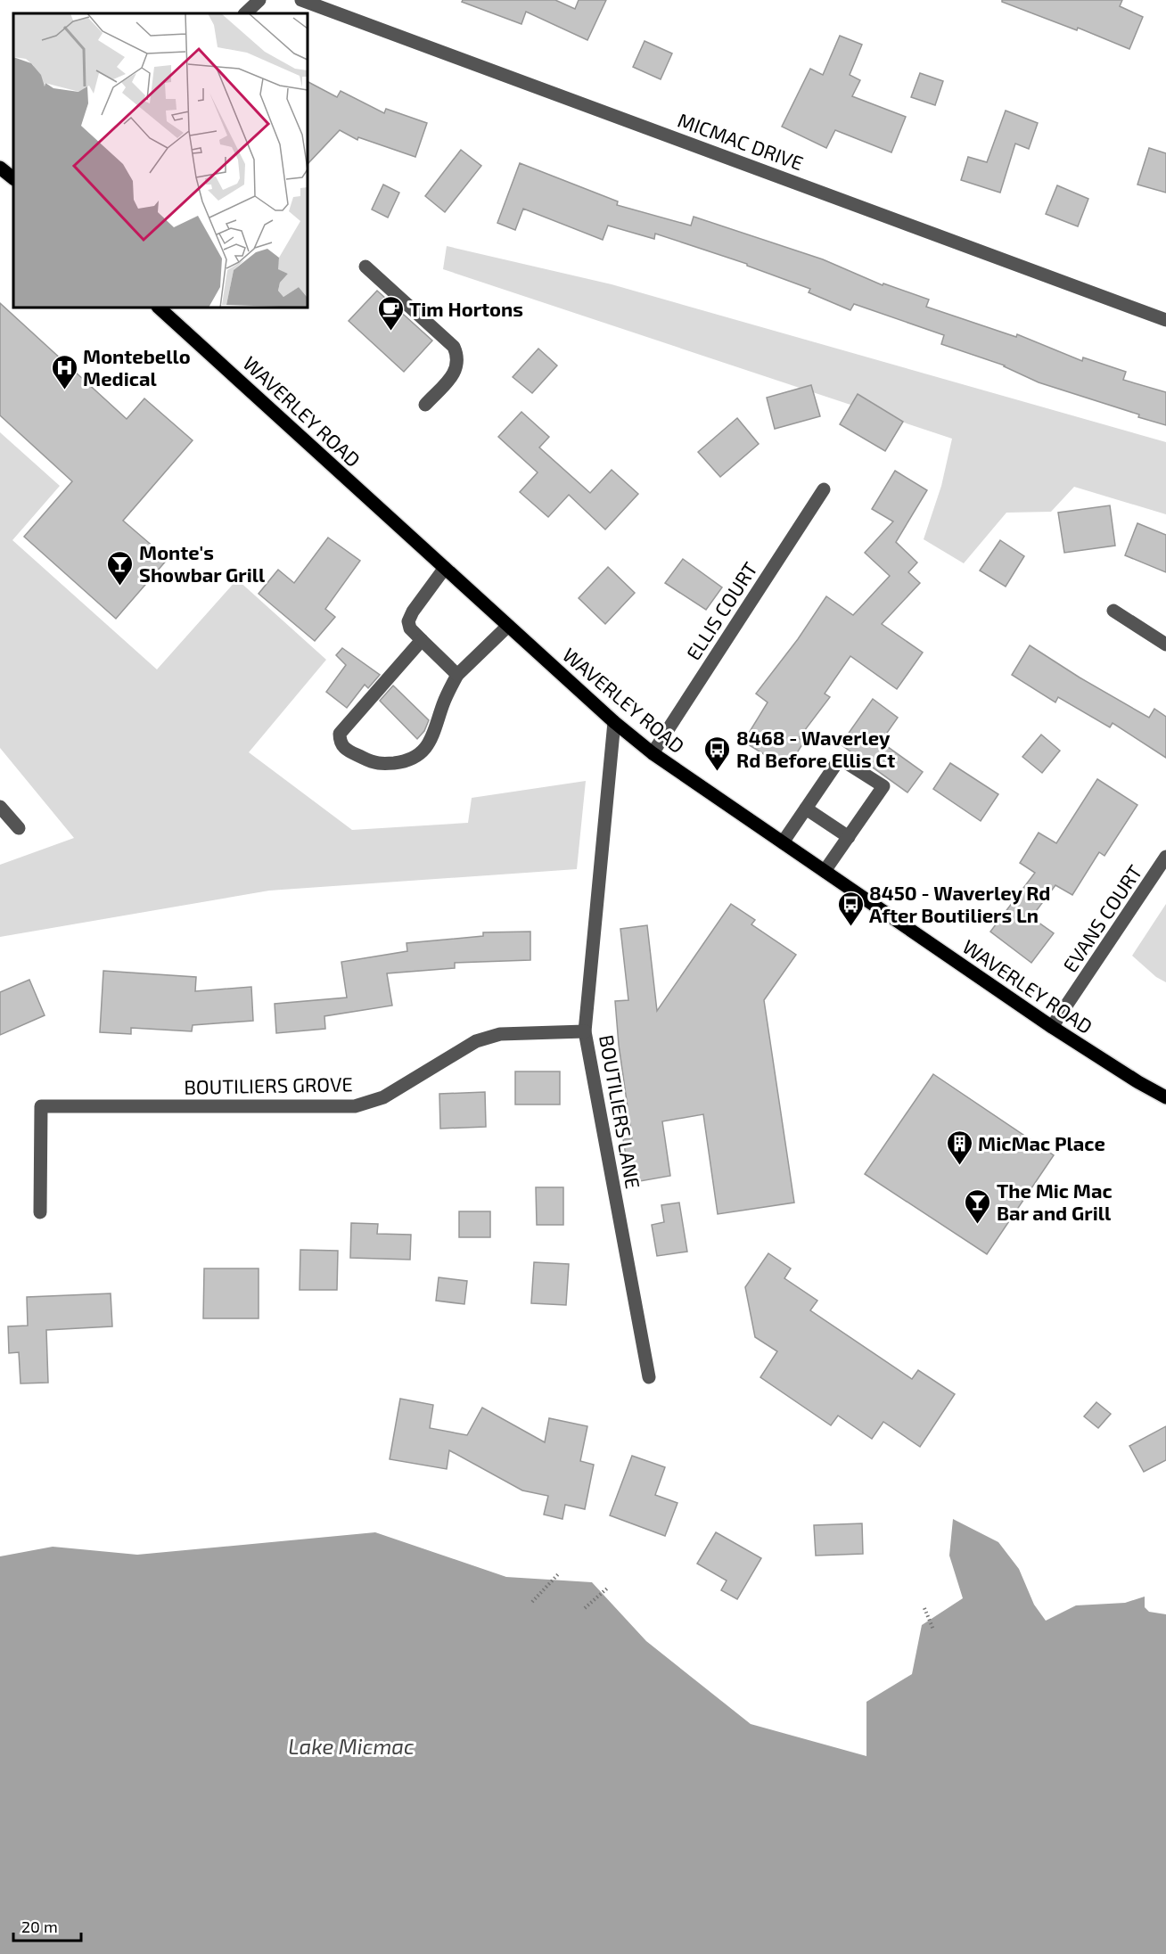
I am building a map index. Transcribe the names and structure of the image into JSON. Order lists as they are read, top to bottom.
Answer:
{
  "streets": {
    "main road": ["WAVERLEY ROAD"],
    "street": [
      "MICMAC DRIVE",
      "ELLIS COURT",
      "EVANS COURT",
      "BOUTILIERS GROVE",
      "BOUTILIERS LANE"
    ]
  },
  "crossings": [
    ["WAVERLEY ROAD", "ELLIS COURT"],
    ["WAVERLEY ROAD", "EVANS COURT"],
    ["WAVERLEY ROAD", "BOUTILIERS LANE"],
    ["BOUTILIERS GROVE", "BOUTILIERS LANE"]
  ],
  "water": ["Lake Micmac"],
  "places": {
    "cafe": ["Tim Hortons"],
    "hospital": ["Montebello Medical"],
    "bar": ["Monte's Showbar Grill", "The Mic Mac Bar and Grill"],
    "bus stop": ["8468 - Waverley Rd Before Ellis Ct", "8450 - Waverley Rd After Boutiliers Ln"],
    "building": ["MicMac Place"]
  },
  "scale_bar": "20 m"
}
